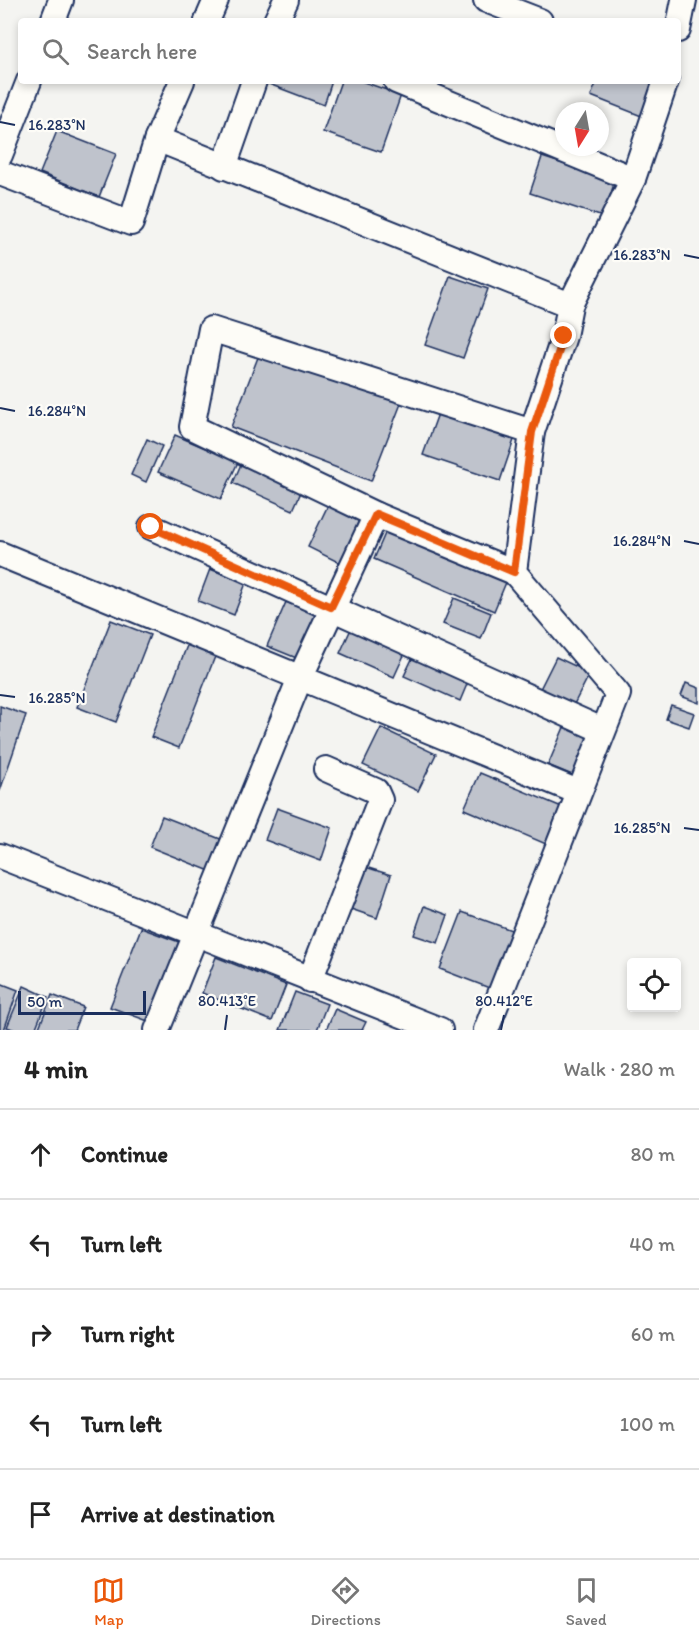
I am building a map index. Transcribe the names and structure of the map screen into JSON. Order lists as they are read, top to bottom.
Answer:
{
  "scale_bar": "50 m",
  "north": "bottom",
  "page": {
    "search": "Search here",
    "scale": "50 m",
    "heading": ["4 min", "Walk · 280 m"],
    "list": [
      ["Continue", "80 m"],
      ["Turn left", "40 m"],
      ["Turn right", "60 m"],
      ["Turn left", "100 m"],
      "Arrive at destination"
    ],
    "nav": ["Map", "Directions", "Saved"]
  },
  "coordinates": [
    "16.283°N",
    "16.284°N",
    "16.285°N",
    "80.413°E",
    "80.412°E"
  ]
}
